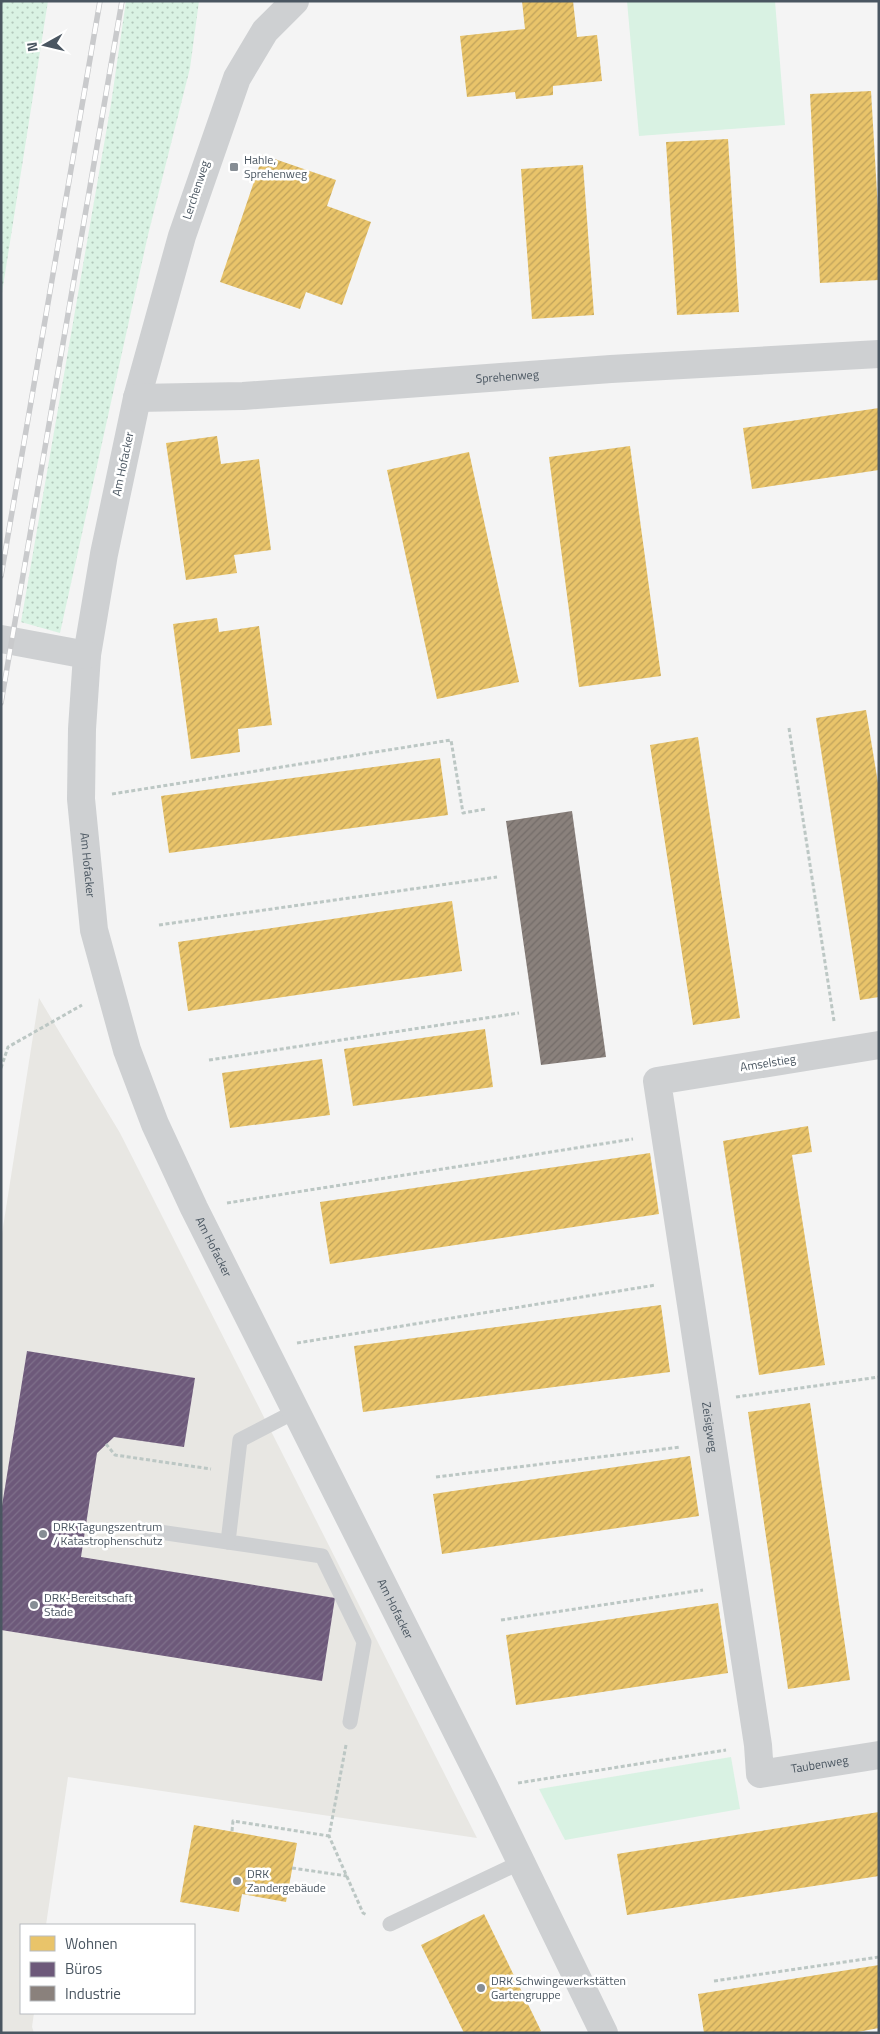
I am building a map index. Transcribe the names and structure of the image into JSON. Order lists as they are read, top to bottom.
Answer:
{
  "streets": {
    "street": [
      "Lerchenweg",
      "Sprehenweg",
      "Am Hofacker",
      "Amselstieg",
      "Zeisigweg",
      "Taubenweg"
    ]
  },
  "crossings": [
    ["Lerchenweg", "Sprehenweg"],
    ["Lerchenweg", "Am Hofacker"],
    ["Sprehenweg", "Am Hofacker"],
    ["Amselstieg", "Zeisigweg"],
    ["Zeisigweg", "Taubenweg"]
  ],
  "places": {
    "transit": ["Hahle, Sprehenweg"],
    "other": [
      "DRK Tagungszentrum / Katastrophenschutz",
      "DRK-Bereitschaft Stade",
      "DRK Zandergebäude",
      "DRK Schwingewerkstätten Gartengruppe"
    ]
  },
  "legend": ["Wohnen", "Büros", "Industrie"],
  "north": "left"
}
